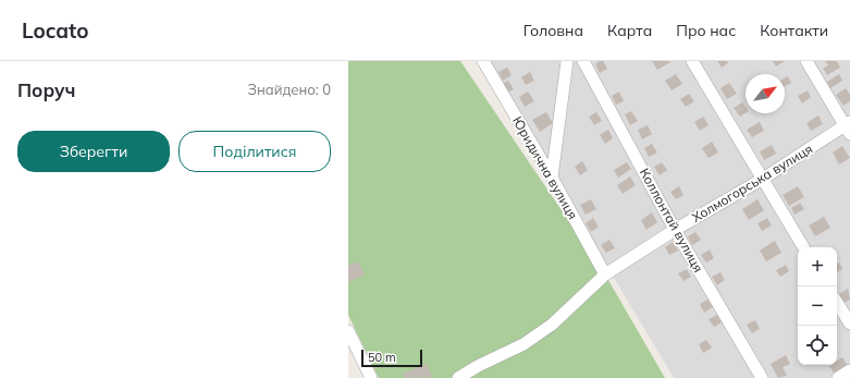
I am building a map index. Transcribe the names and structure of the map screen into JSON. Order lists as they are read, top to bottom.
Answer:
{
  "streets": {
    "street": ["Юридична вулиця", "Холмогорська вулиця", "Коллонтай вулиця"]
  },
  "crossings": [
    ["Юридична вулиця", "Холмогорська вулиця"],
    ["Холмогорська вулиця", "Коллонтай вулиця"]
  ],
  "scale_bar": "50 m",
  "north": "top right",
  "page": {
    "header": "Locato",
    "nav": [
      "Головна",
      "Карта",
      "Про нас",
      "Контакти"
    ],
    "heading": ["Поруч", "Знайдено: 0"],
    "buttons": ["Зберегти", "Поділитися"],
    "map_buttons": ["+", "−"],
    "scale": "50 m"
  }
}
